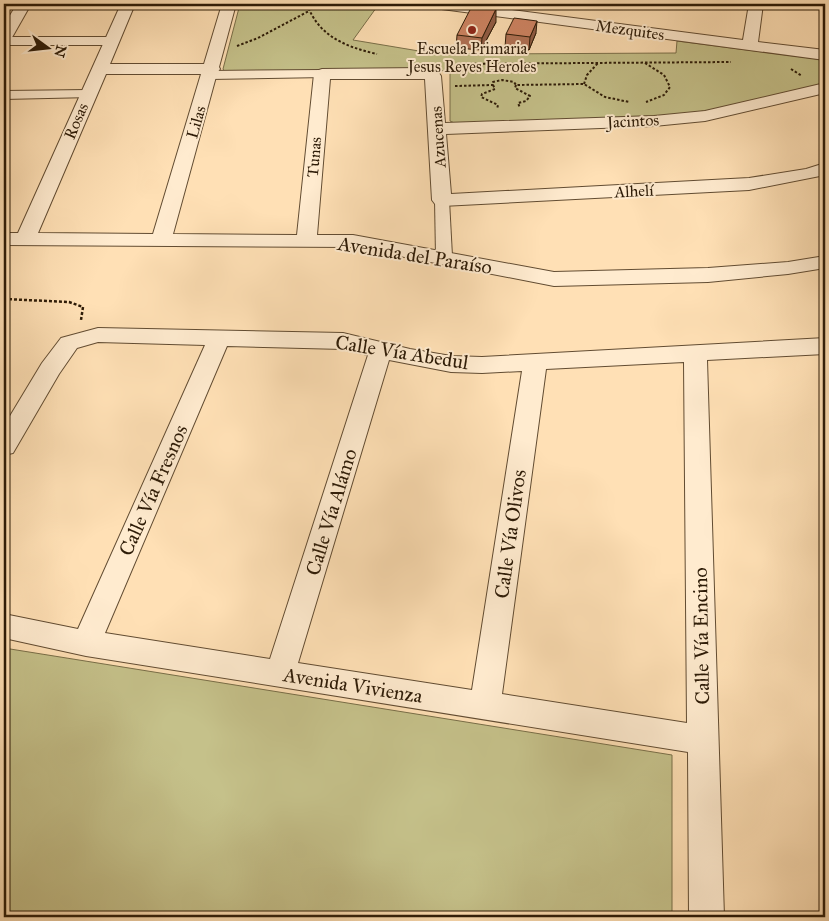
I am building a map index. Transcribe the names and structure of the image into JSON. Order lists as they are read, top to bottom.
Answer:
{
  "streets": {
    "street": [
      "Mezquites",
      "Rosas",
      "Jacintos",
      "Lilas",
      "Azucenas",
      "Tunas",
      "Alhelí",
      "Avenida del Paraíso",
      "Calle Vía Abedul",
      "Calle Vía Fresnos",
      "Calle Vía Alámo",
      "Calle Vía Olivos",
      "Calle Vía Encino",
      "Avenida Vivienza"
    ]
  },
  "crossings": [
    ["Rosas", "Avenida del Paraíso"],
    ["Jacintos", "Azucenas"],
    ["Lilas", "Avenida del Paraíso"],
    ["Azucenas", "Alhelí"],
    ["Tunas", "Avenida del Paraíso"],
    ["Calle Vía Abedul", "Calle Vía Fresnos"],
    ["Calle Vía Abedul", "Calle Vía Alámo"],
    ["Calle Vía Abedul", "Calle Vía Olivos"],
    ["Calle Vía Abedul", "Calle Vía Encino"],
    ["Calle Vía Fresnos", "Avenida Vivienza"],
    ["Calle Vía Alámo", "Avenida Vivienza"],
    ["Calle Vía Olivos", "Avenida Vivienza"],
    ["Calle Vía Encino", "Avenida Vivienza"]
  ],
  "places": ["Escuela Primaria Jesus Reyes Heroles"],
  "north": "right"
}
